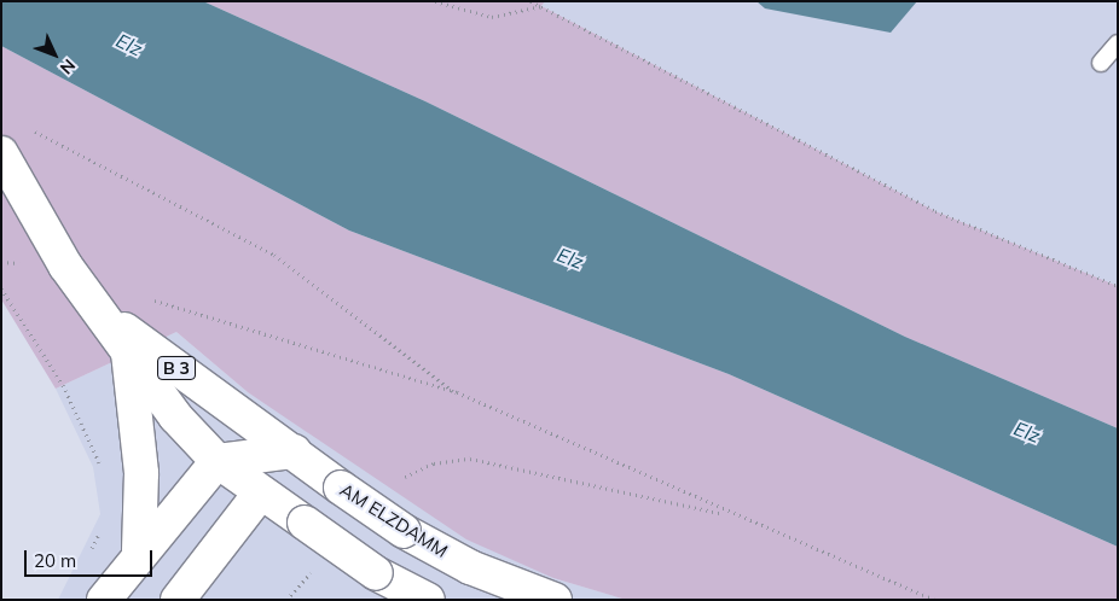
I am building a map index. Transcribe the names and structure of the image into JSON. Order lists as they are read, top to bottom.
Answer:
{
  "streets": {
    "main road": ["B 3", "AM ELZDAMM"]
  },
  "crossings": [
    ["B 3", "AM ELZDAMM"]
  ],
  "water": ["Elz"],
  "scale_bar": "20 m",
  "north": "bottom right"
}
